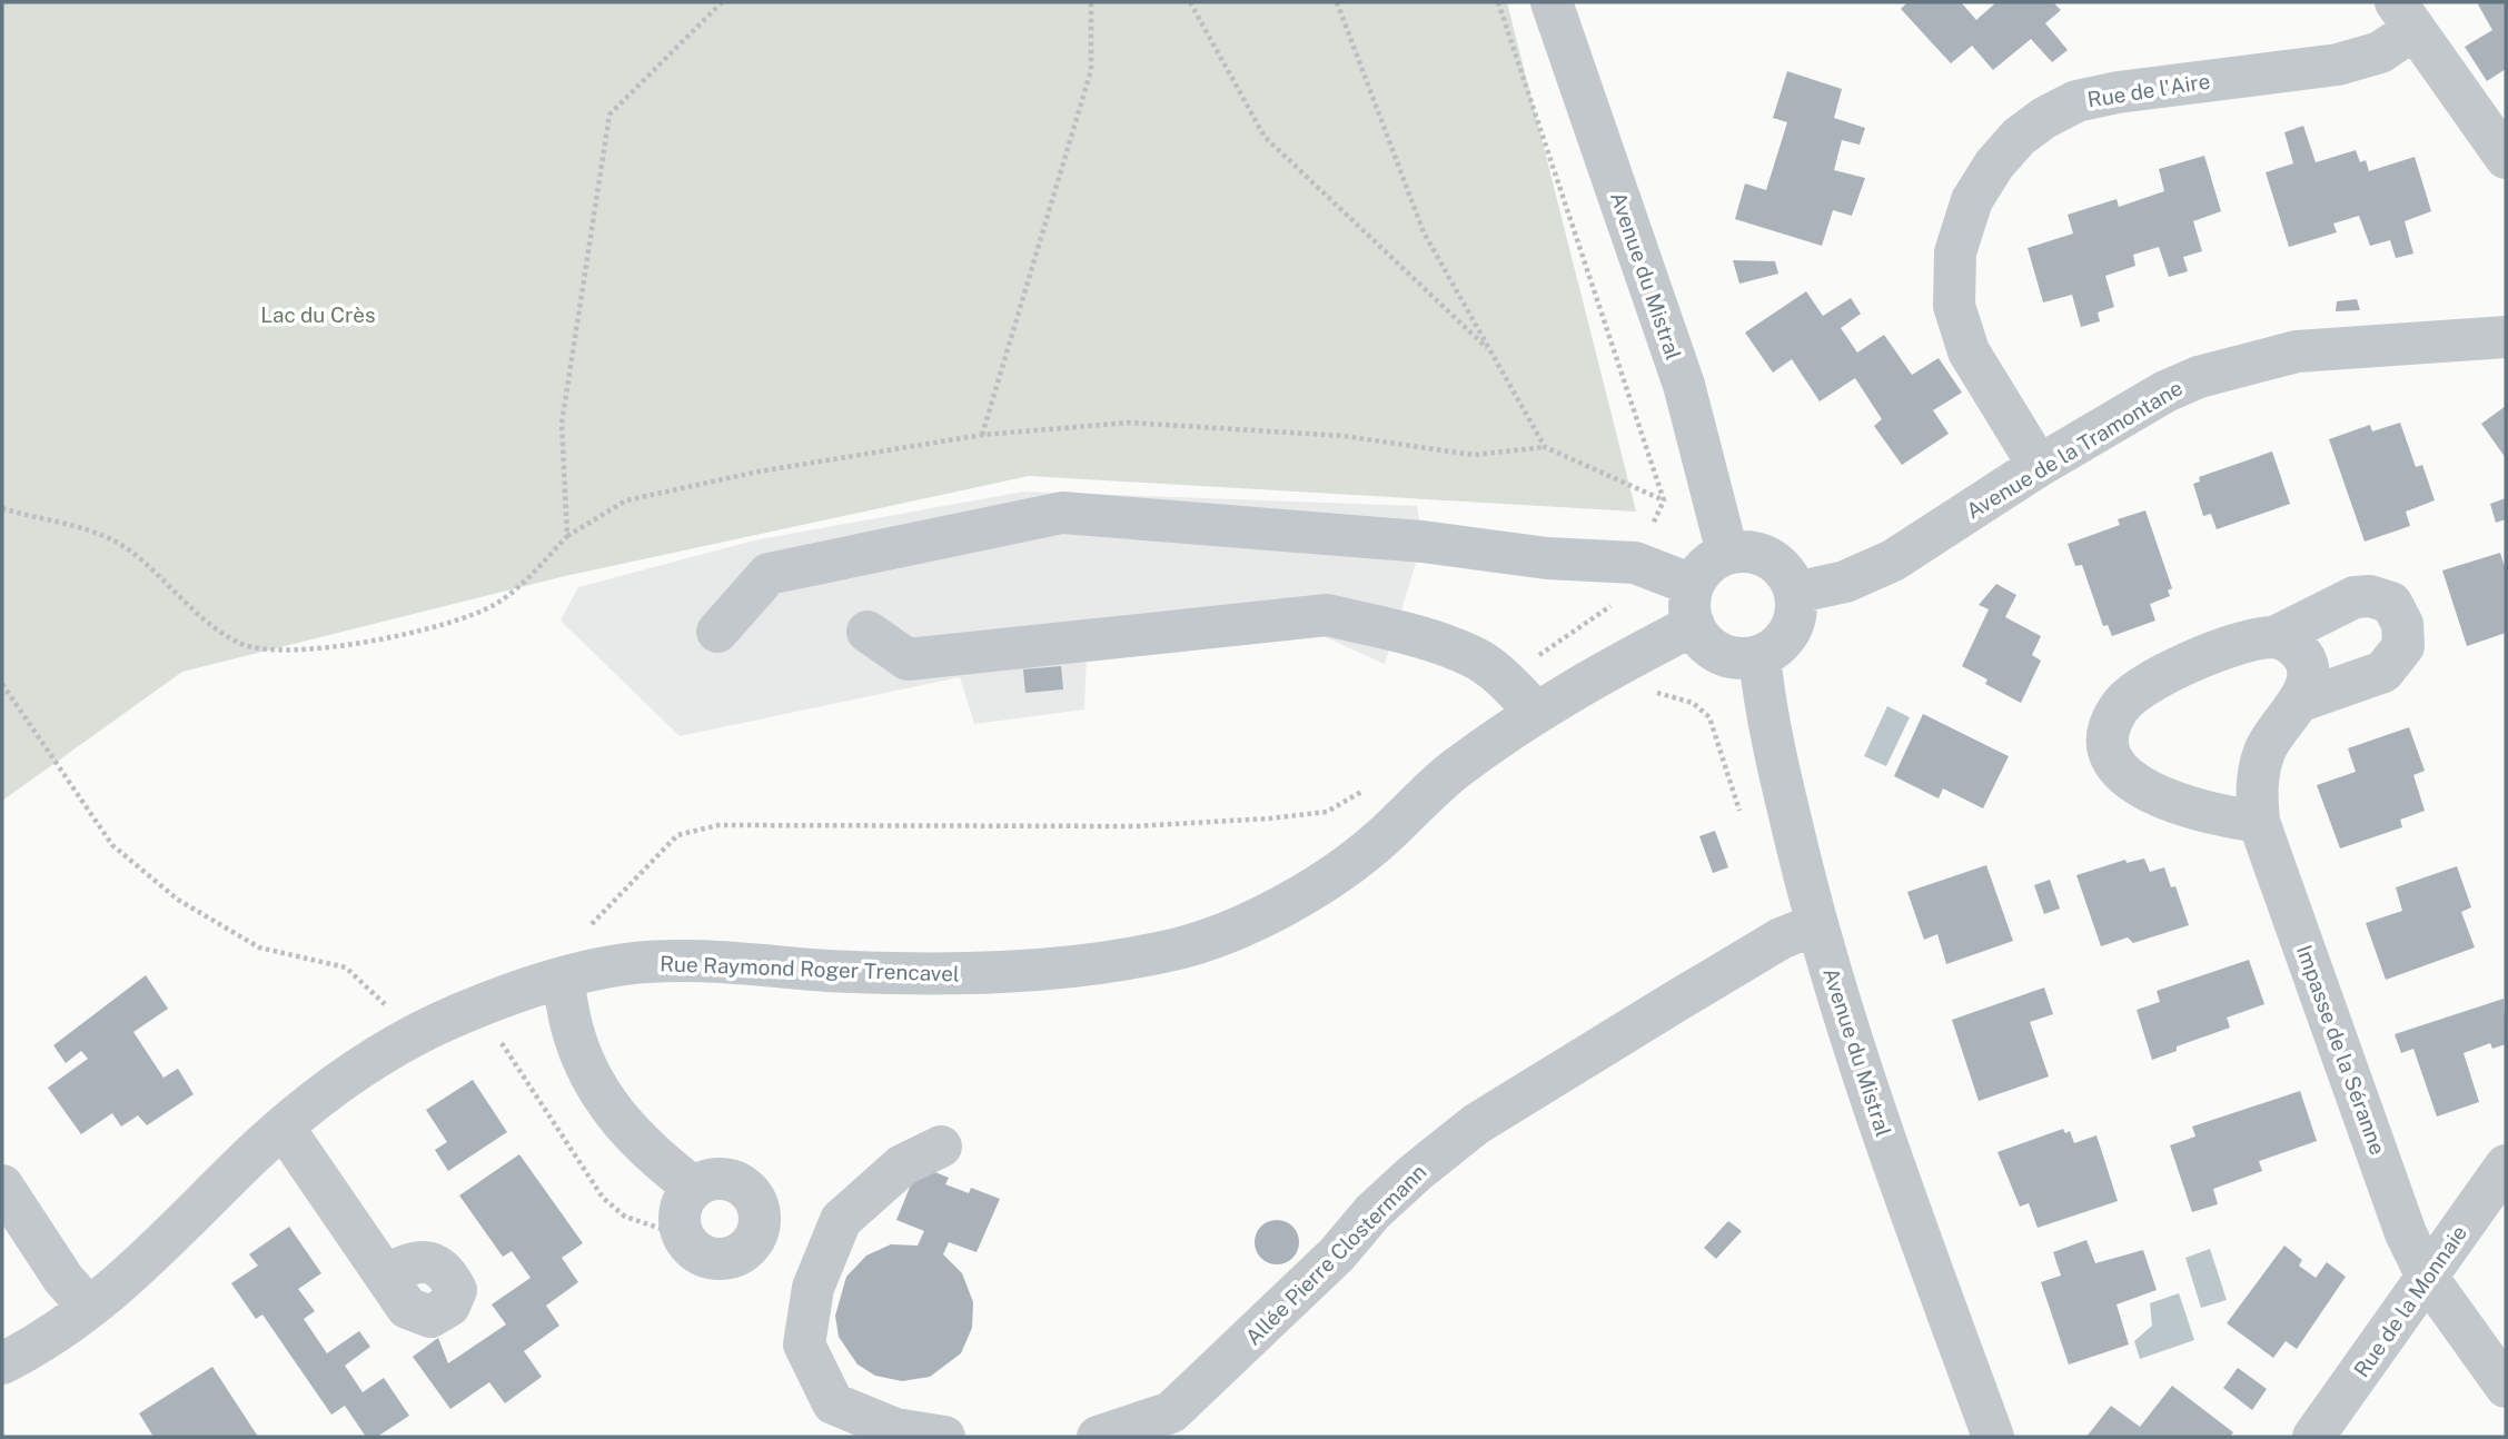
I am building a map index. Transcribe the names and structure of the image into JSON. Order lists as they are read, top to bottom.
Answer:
{
  "streets": {
    "street": [
      "Rue de l'Aire",
      "Avenue du Mistral",
      "Avenue de la Tramontane",
      "Rue Raymond Roger Trencavel",
      "Impasse de la Séranne",
      "Allée Pierre Clostermann",
      "Rue de la Monnaie"
    ]
  },
  "crossings": [
    ["Rue de l'Aire", "Avenue de la Tramontane"],
    ["Avenue du Mistral", "Avenue de la Tramontane"],
    ["Avenue du Mistral", "Rue Raymond Roger Trencavel"],
    ["Avenue du Mistral", "Allée Pierre Clostermann"],
    ["Avenue de la Tramontane", "Rue Raymond Roger Trencavel"],
    ["Impasse de la Séranne", "Rue de la Monnaie"]
  ],
  "parks": ["Lac du Crès"]
}
